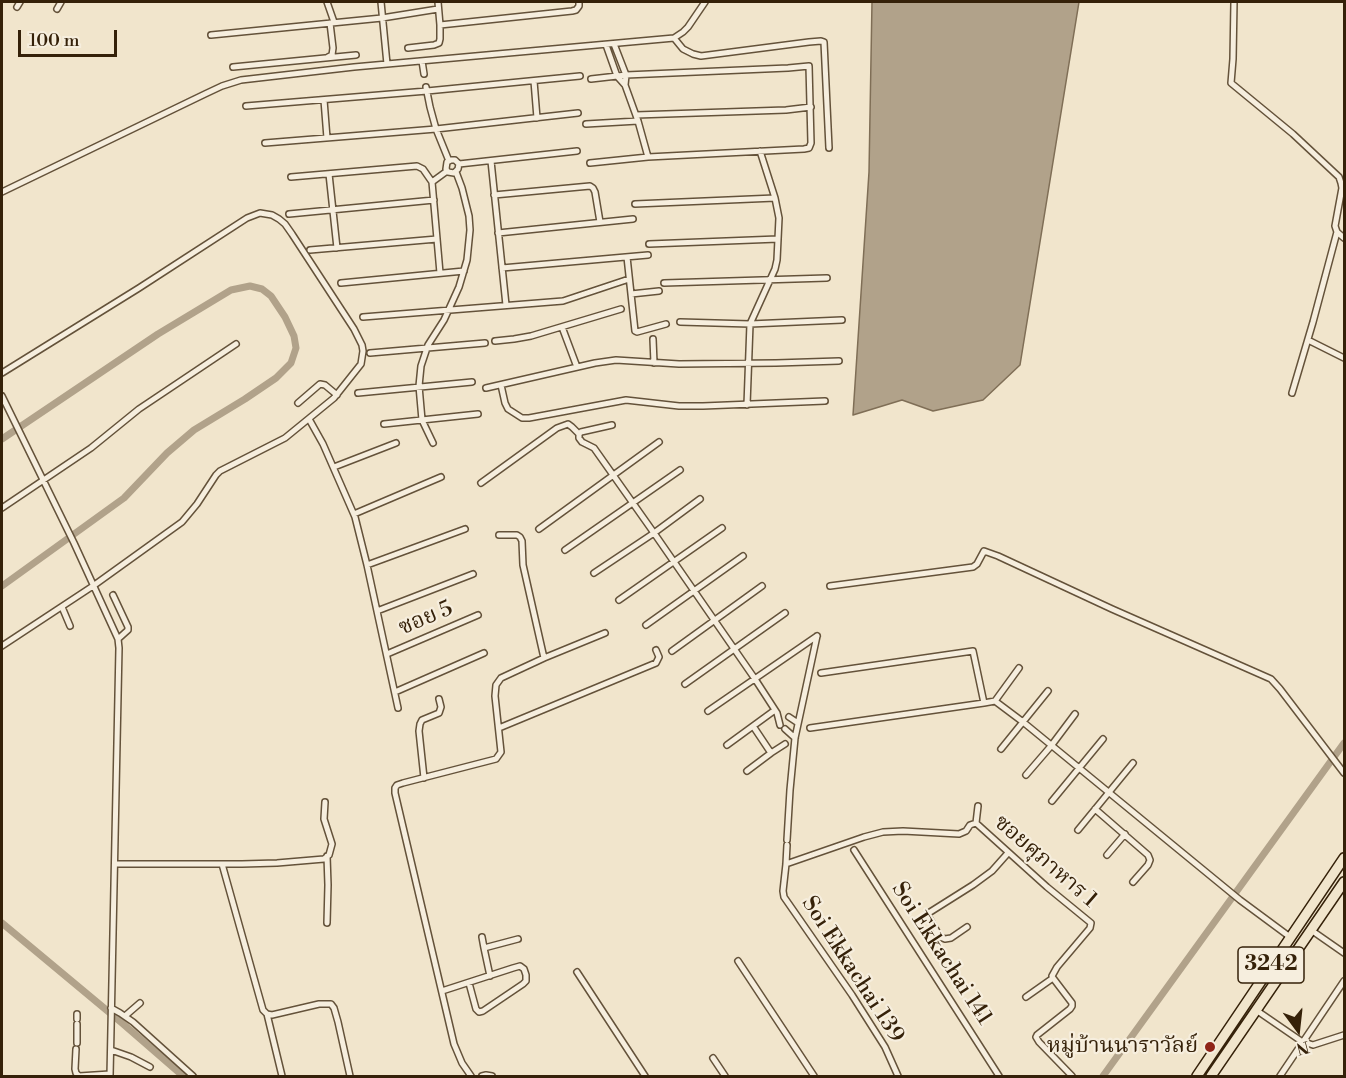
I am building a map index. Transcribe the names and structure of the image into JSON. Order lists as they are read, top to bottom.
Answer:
{
  "streets": {
    "main road": ["3242"],
    "street": [
      "ซอย 5",
      "ซอยศุภาหาร 1",
      "Soi Ekkachai 141",
      "Soi Ekkachai 139"
    ]
  },
  "crossings": [
    ["ซอยศุภาหาร 1", "Soi Ekkachai 139"]
  ],
  "places": ["หมู่บ้านนาราวัลย์"],
  "scale_bar": "100 m",
  "north": "bottom"
}
